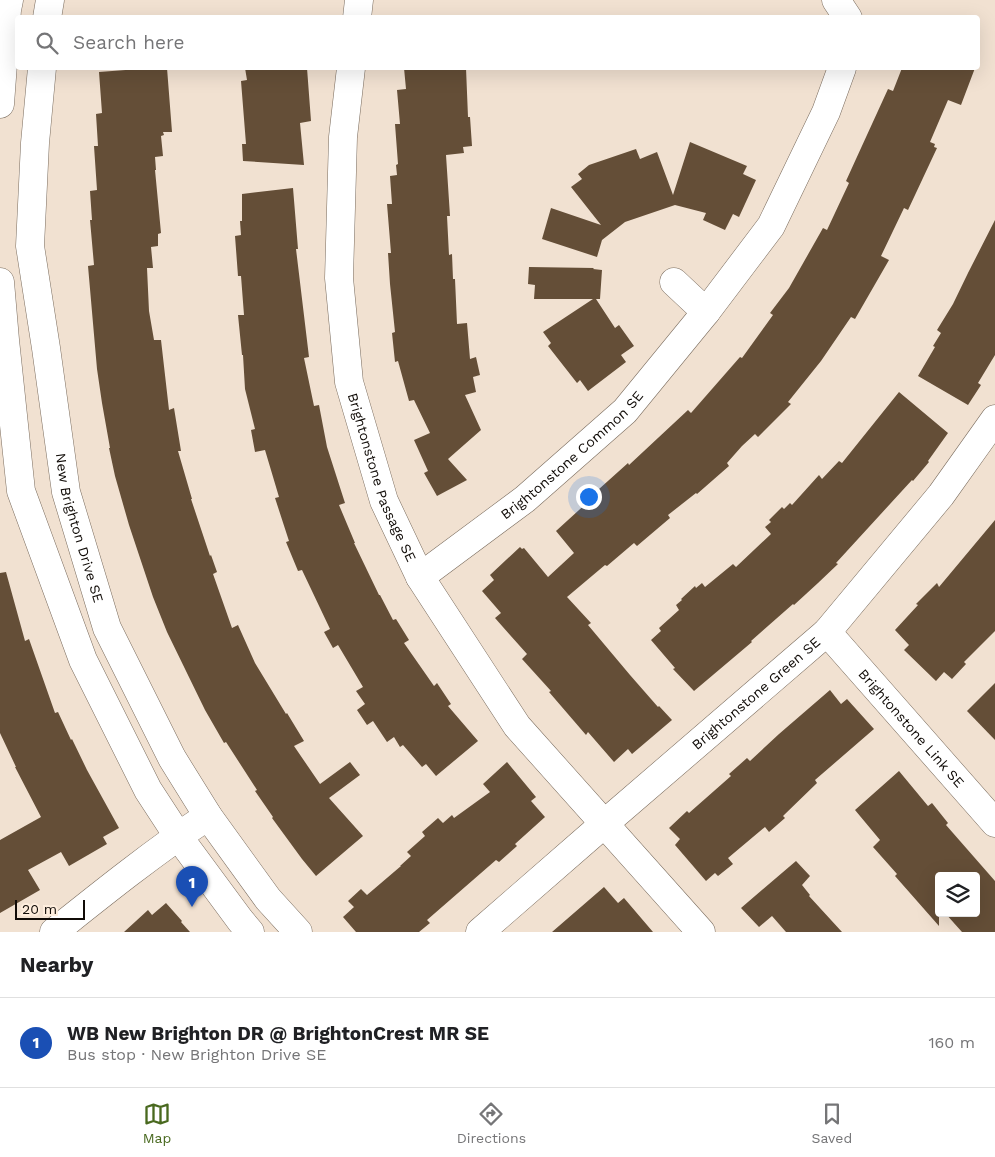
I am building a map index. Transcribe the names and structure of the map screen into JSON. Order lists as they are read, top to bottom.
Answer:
{
  "streets": {
    "street": [
      "Brightonstone Common SE",
      "Brightonstone Passage SE",
      "New Brighton Drive SE",
      "Brightonstone Green SE",
      "Brightonstone Link SE"
    ]
  },
  "crossings": [
    ["Brightonstone Common SE", "Brightonstone Passage SE"],
    ["Brightonstone Passage SE", "Brightonstone Green SE"],
    ["Brightonstone Green SE", "Brightonstone Link SE"]
  ],
  "scale_bar": "20 m",
  "page": {
    "search": "Search here",
    "pins": "1",
    "scale": "20 m",
    "heading": "Nearby",
    "list": [
      {
        "mark": "1",
        "name": "WB New Brighton DR @ BrightonCrest MR SE",
        "note": "Bus stop · New Brighton Drive SE",
        "value": "160 m"
      }
    ],
    "nav": ["Map", "Directions", "Saved"]
  }
}
